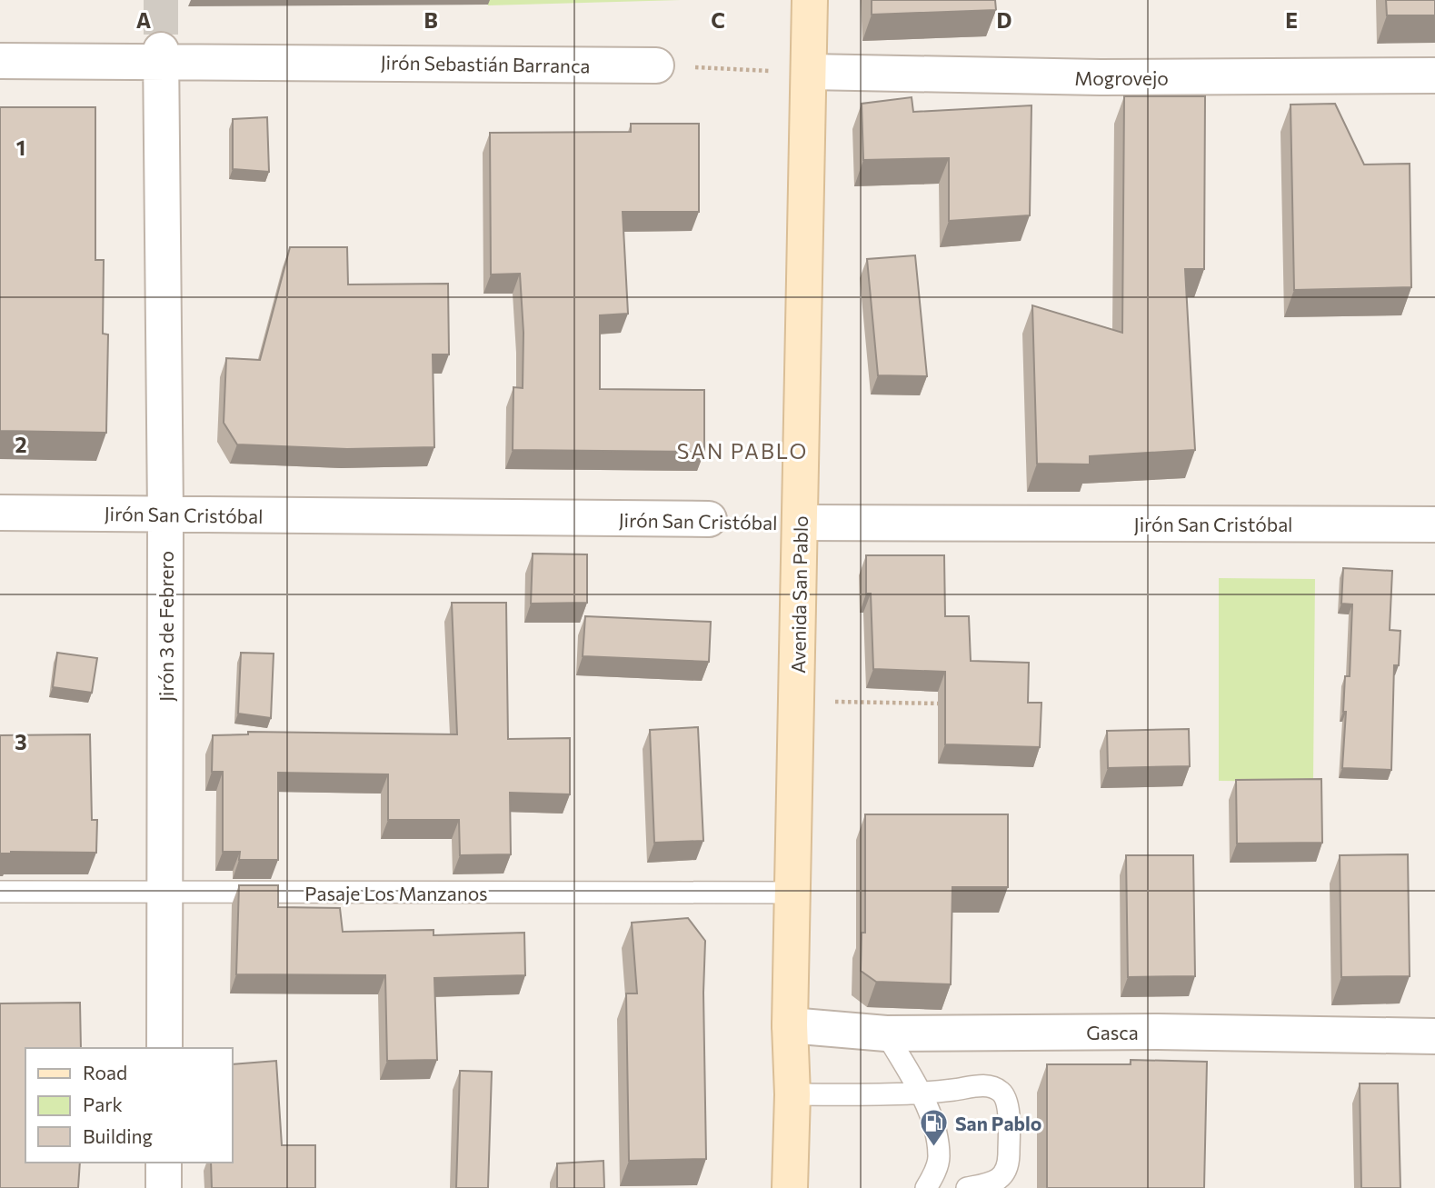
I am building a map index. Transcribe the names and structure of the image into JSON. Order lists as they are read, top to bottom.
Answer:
{
  "streets": {
    "street": [
      "Jirón Sebastián Barranca",
      "Mogrovejo",
      "Jirón San Cristóbal",
      "Avenida San Pablo",
      "Jirón 3 de Febrero",
      "Gasca"
    ],
    "lane": ["Pasaje Los Manzanos"]
  },
  "crossings": [
    ["Jirón Sebastián Barranca", "Jirón 3 de Febrero"],
    ["Mogrovejo", "Avenida San Pablo"],
    ["Jirón San Cristóbal", "Avenida San Pablo"],
    ["Jirón San Cristóbal", "Jirón 3 de Febrero"],
    ["Avenida San Pablo", "Pasaje Los Manzanos"],
    ["Avenida San Pablo", "Gasca"],
    ["Jirón 3 de Febrero", "Pasaje Los Manzanos"]
  ],
  "districts": ["SAN PABLO"],
  "places": {
    "fuel station": ["San Pablo"]
  },
  "legend": ["Road", "Park", "Building"],
  "grid": {
    "columns": [
      "A",
      "B",
      "C",
      "D",
      "E"
    ],
    "rows": ["1", "2", "3"]
  }
}
